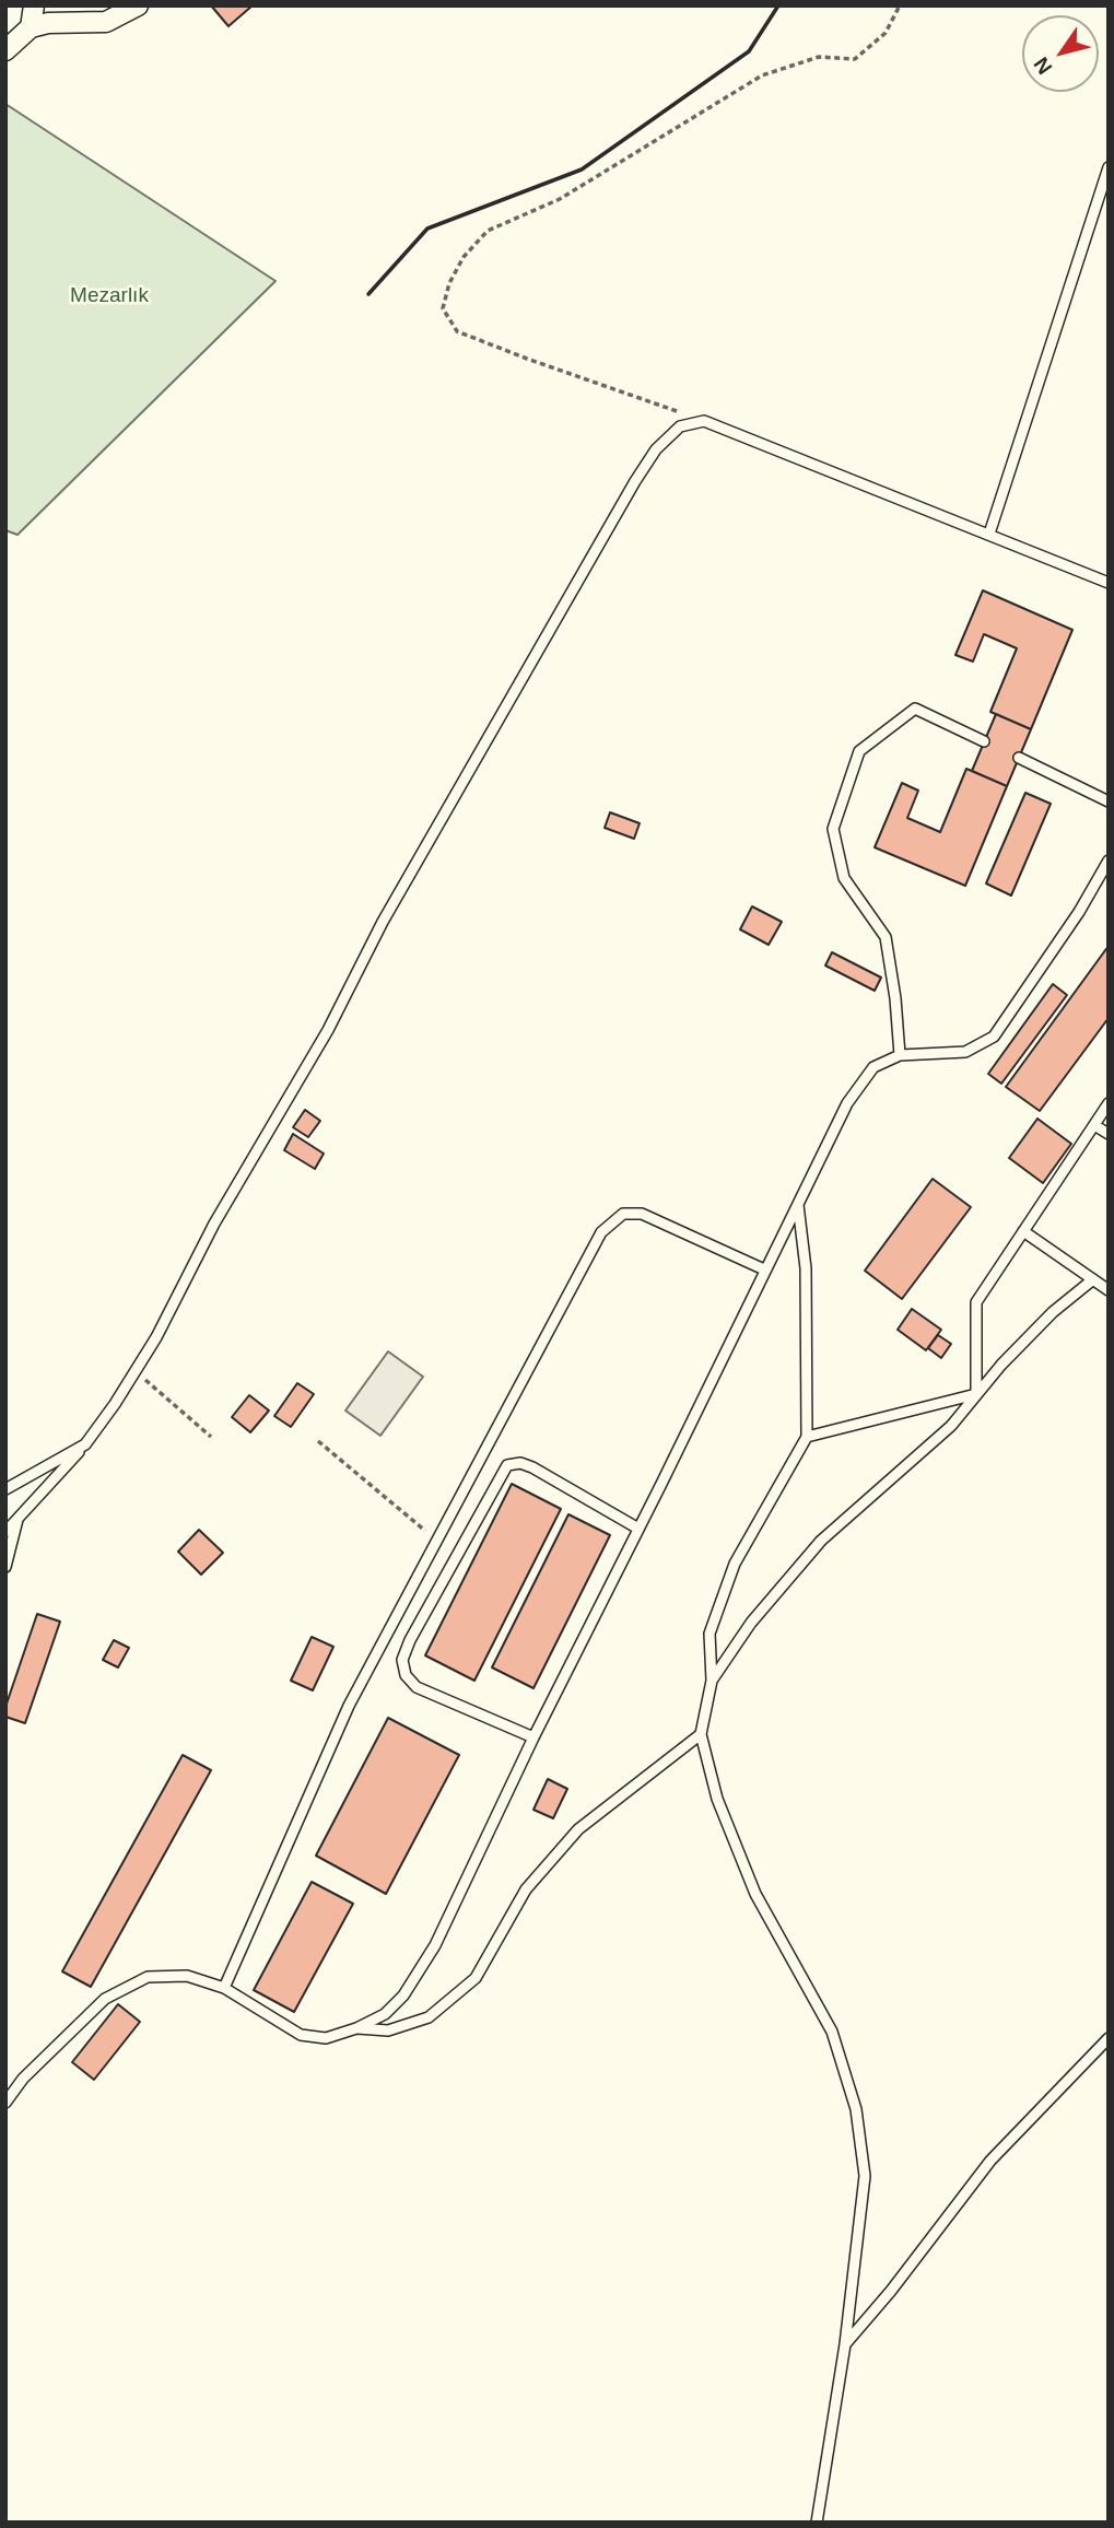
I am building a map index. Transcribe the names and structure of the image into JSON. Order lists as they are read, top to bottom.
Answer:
{
  "parks": ["Mezarlık"],
  "north": "bottom left"
}
